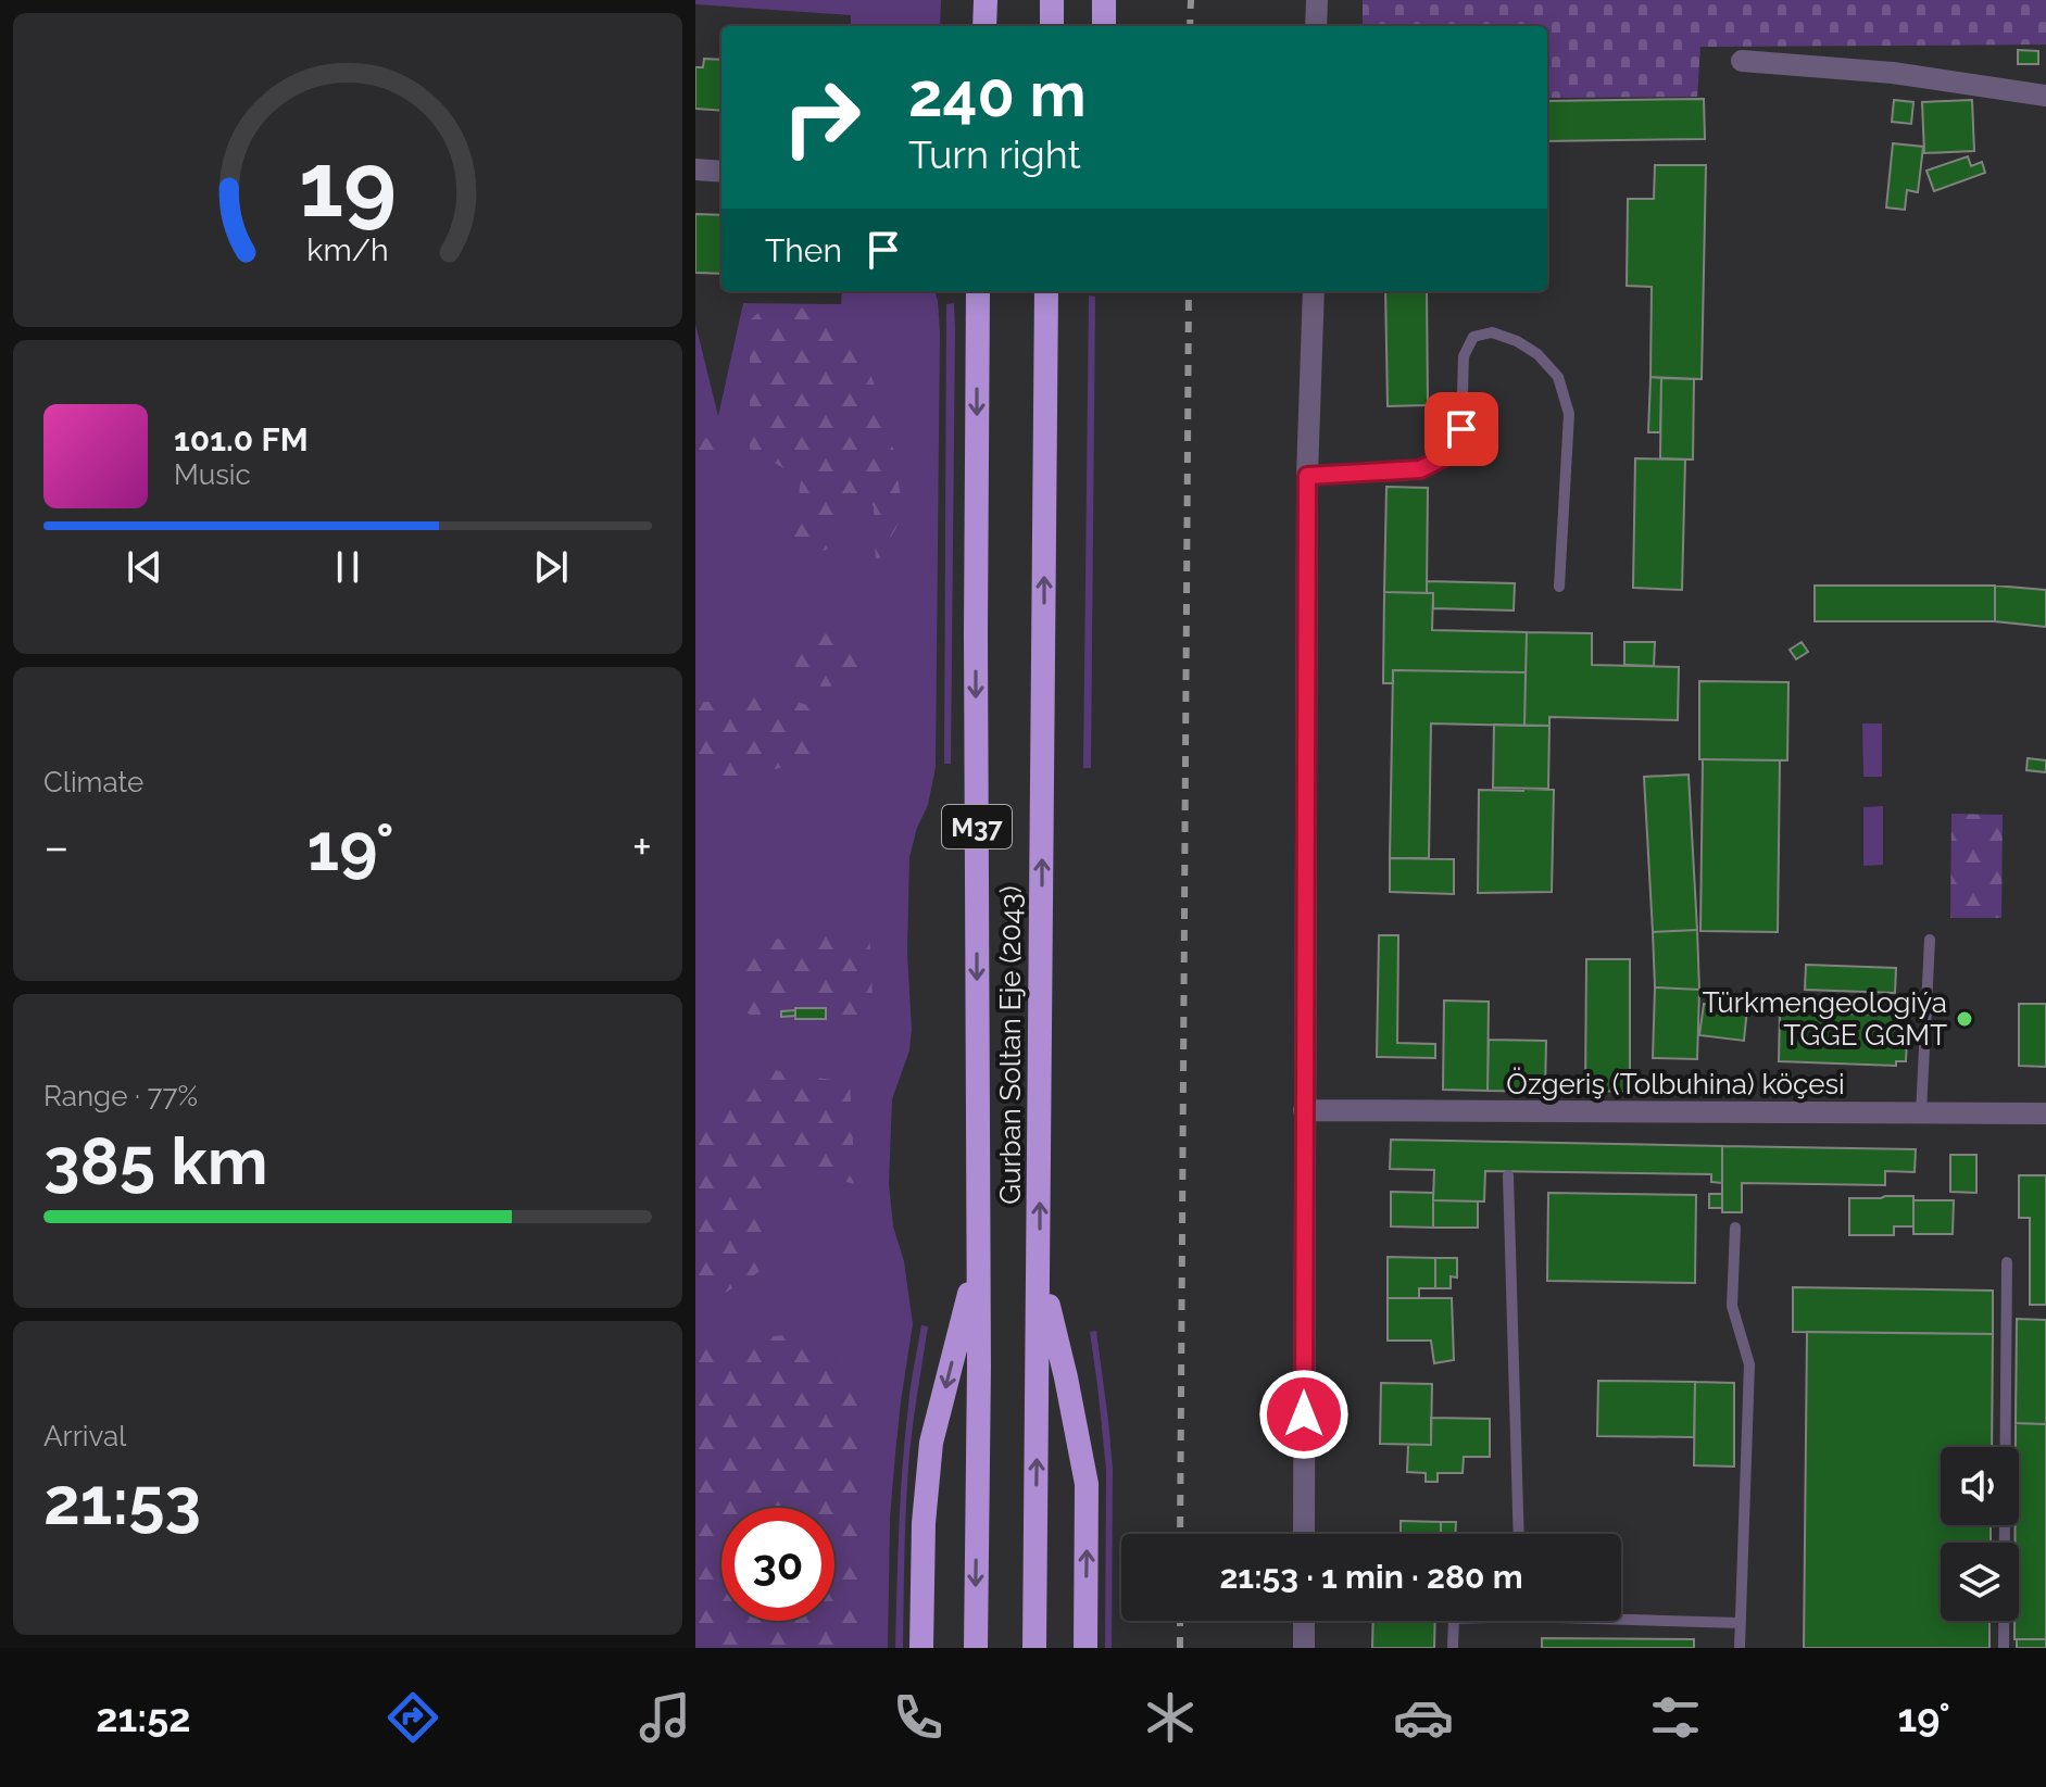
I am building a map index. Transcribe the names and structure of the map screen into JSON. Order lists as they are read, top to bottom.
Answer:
{
  "streets": {
    "highway": ["M37", "Gurban Soltan Eje (2043)"],
    "street": ["Özgeriş (Tolbuhina) köçesi"]
  },
  "places": ["Türkmengeologiýa TGGE GGMT"],
  "page": {
    "turn": ["240 m", "Turn right"],
    "then": "Then",
    "song": ["101.0 FM", "Music"],
    "tile": [
      "Climate",
      ["Range · 77%", "385 km"],
      ["Arrival", "21:53"]
    ],
    "heat": ["−", "19°", "+"],
    "limit": "30",
    "trip": "21:53 · 1 min · 280 m",
    "tabs": ["21:52", "19°"],
    "gauge": ["19", "km/h"]
  }
}
